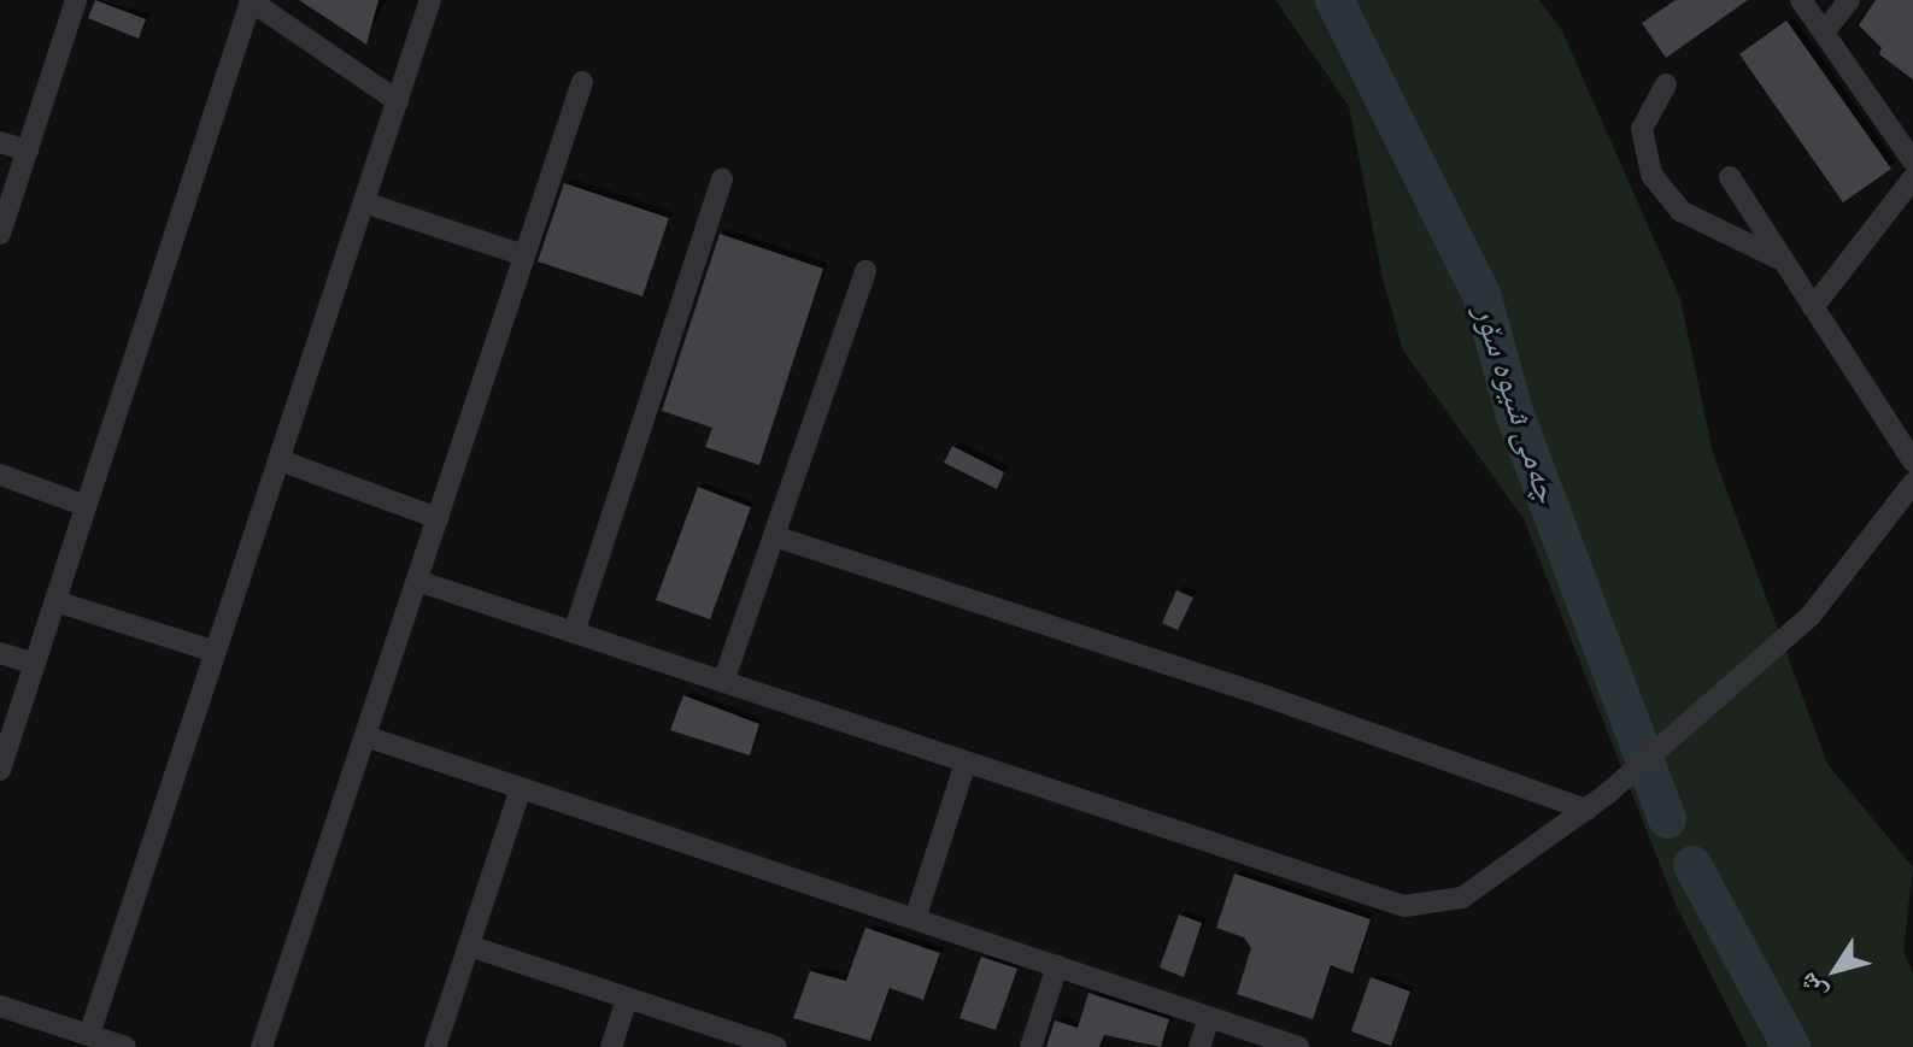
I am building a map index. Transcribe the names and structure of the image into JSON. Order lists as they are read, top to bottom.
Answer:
{
  "water": ["چەمی شیوە سۆر"],
  "north": "bottom left"
}
